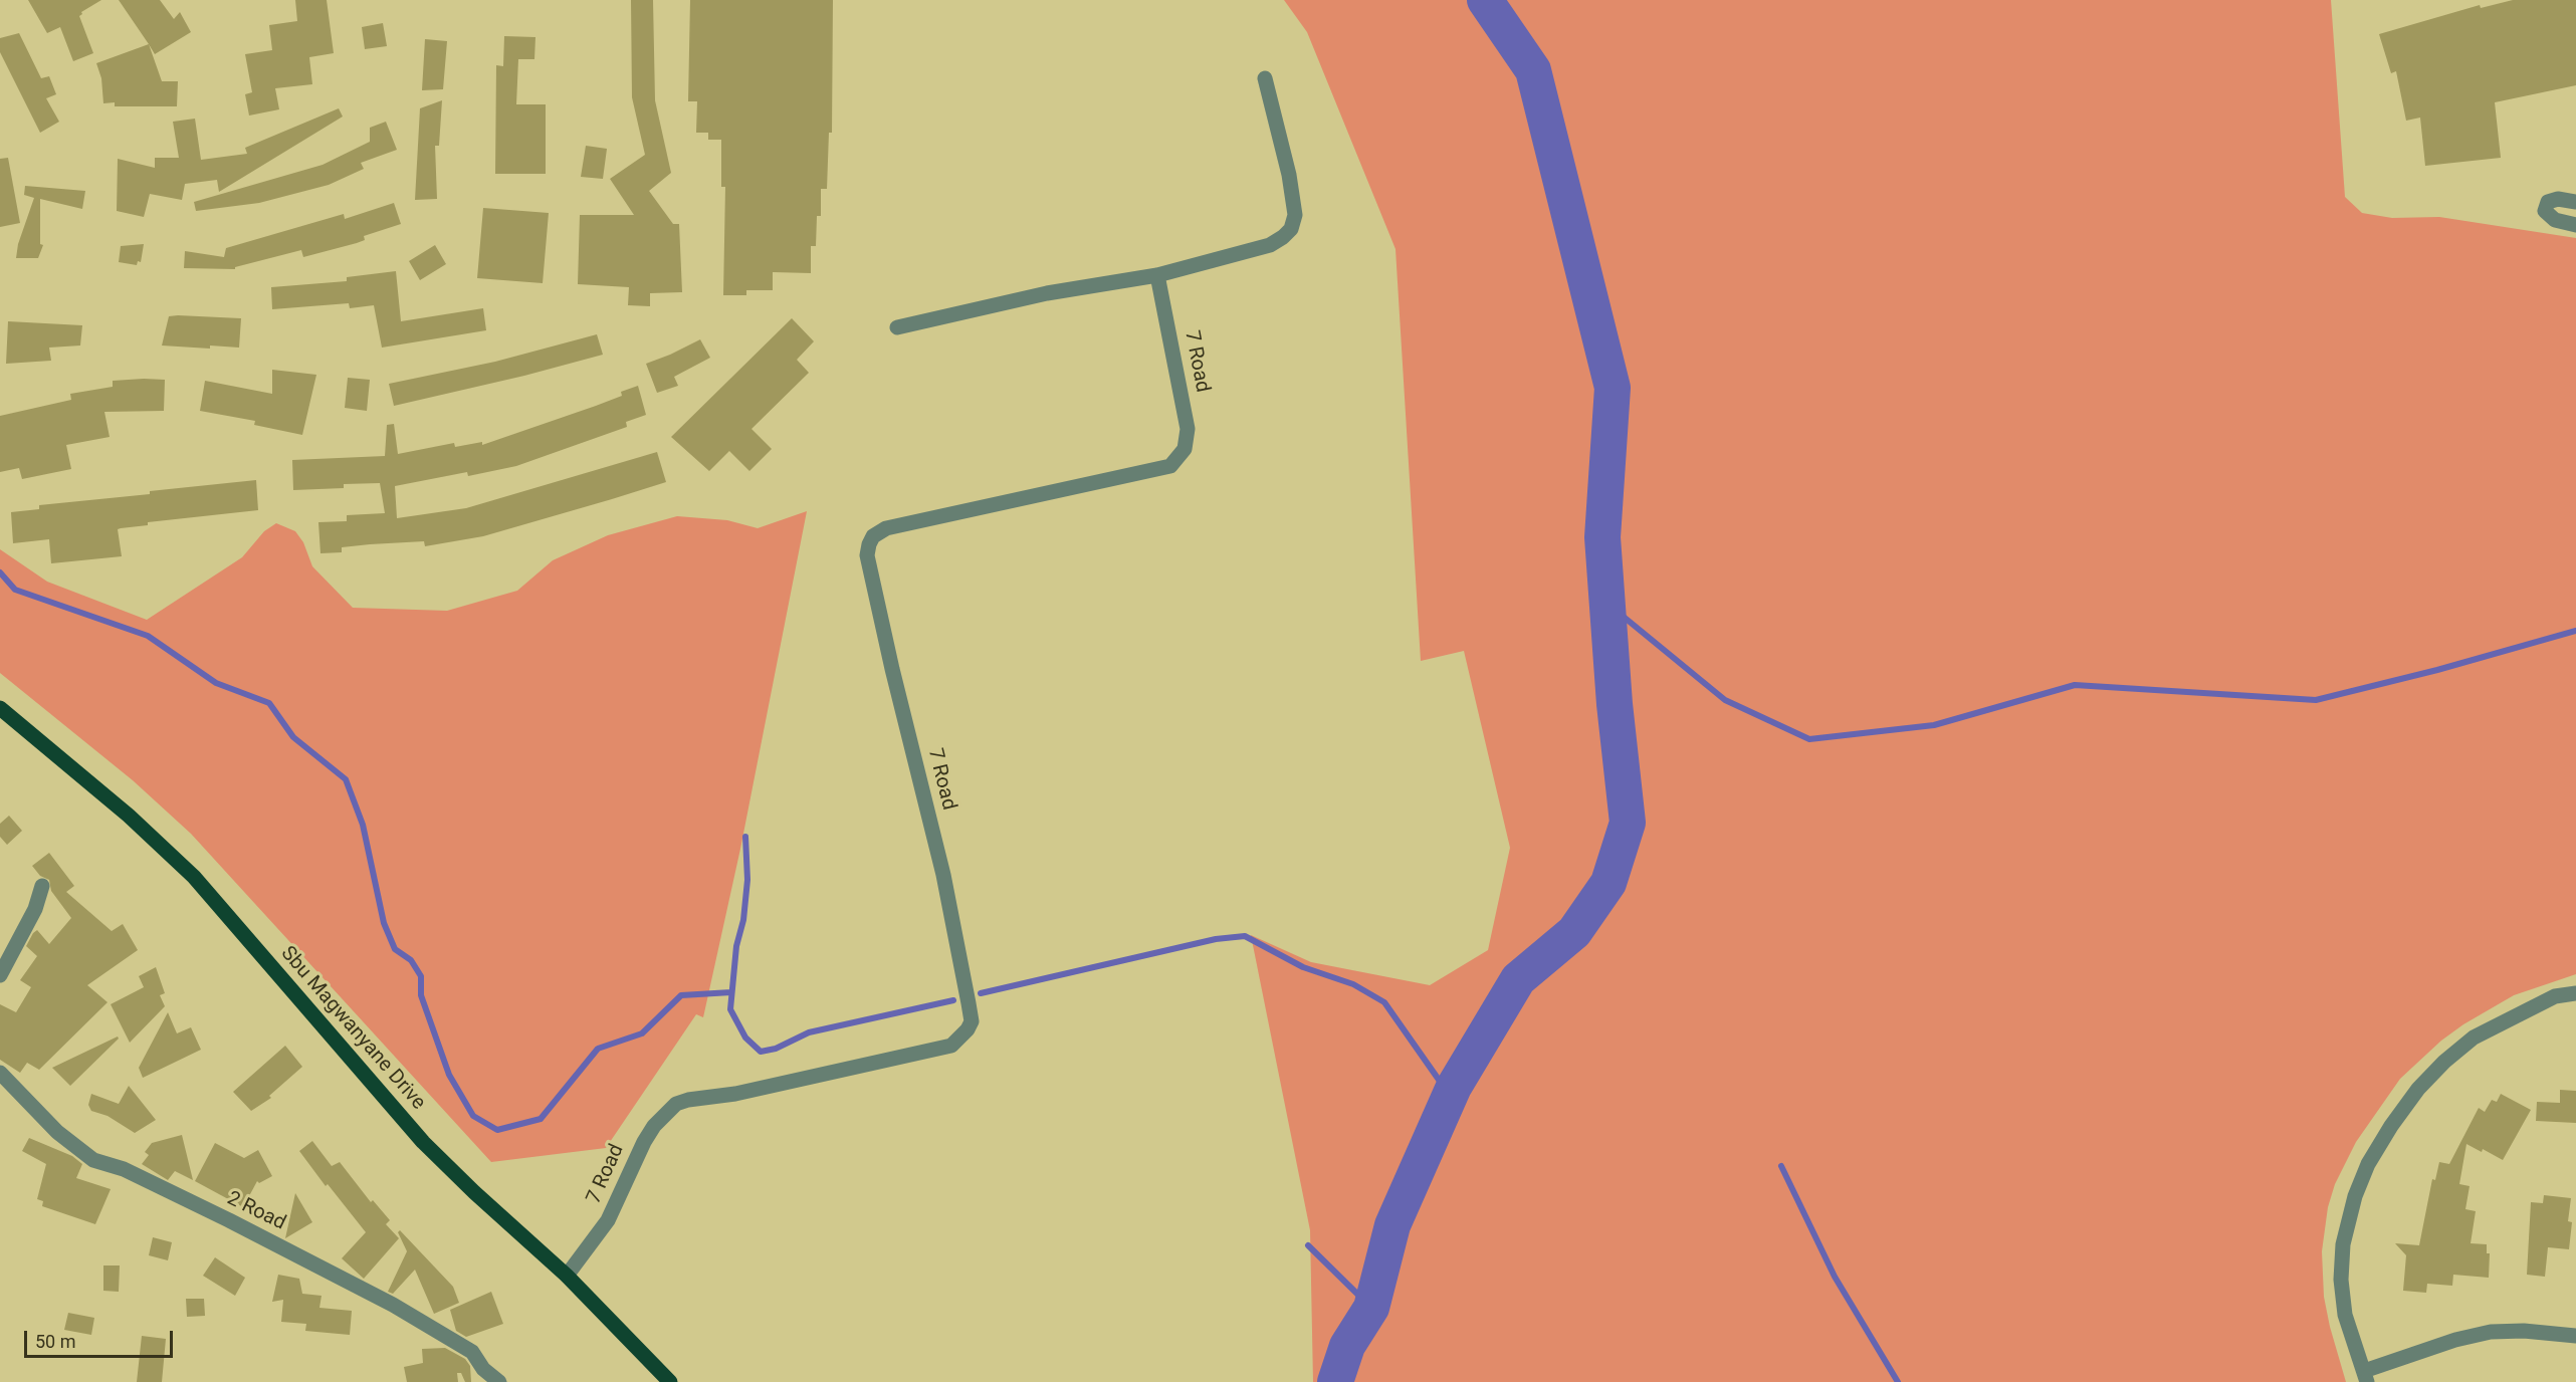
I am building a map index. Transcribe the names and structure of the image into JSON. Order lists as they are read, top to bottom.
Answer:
{
  "streets": {
    "main road": ["Sbu Magwanyane Drive"],
    "street": ["7 Road", "2 Road"]
  },
  "crossings": [
    ["7 Road", "Sbu Magwanyane Drive"]
  ],
  "scale_bar": "50 m"
}
